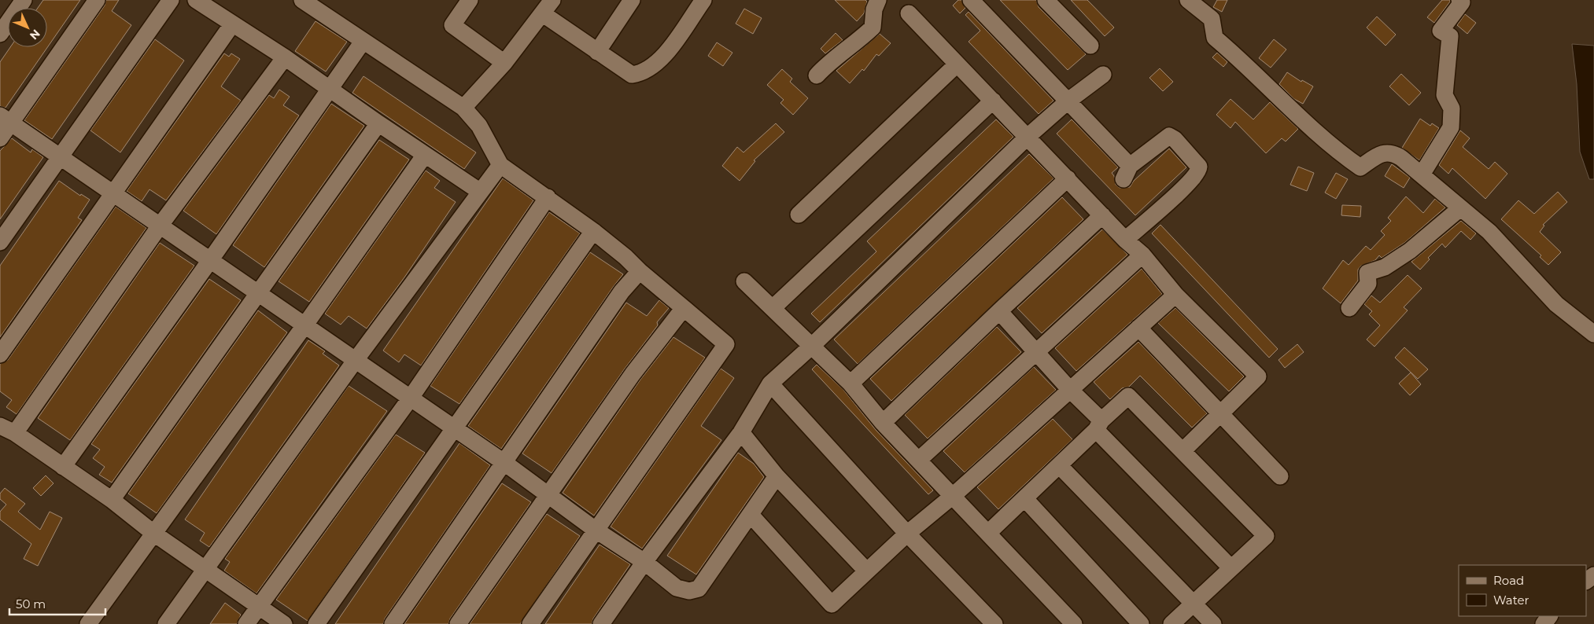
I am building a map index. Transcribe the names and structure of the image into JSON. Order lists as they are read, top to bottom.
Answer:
{
  "legend": ["Road", "Water"],
  "scale_bar": "50 m",
  "north": "bottom right"
}
